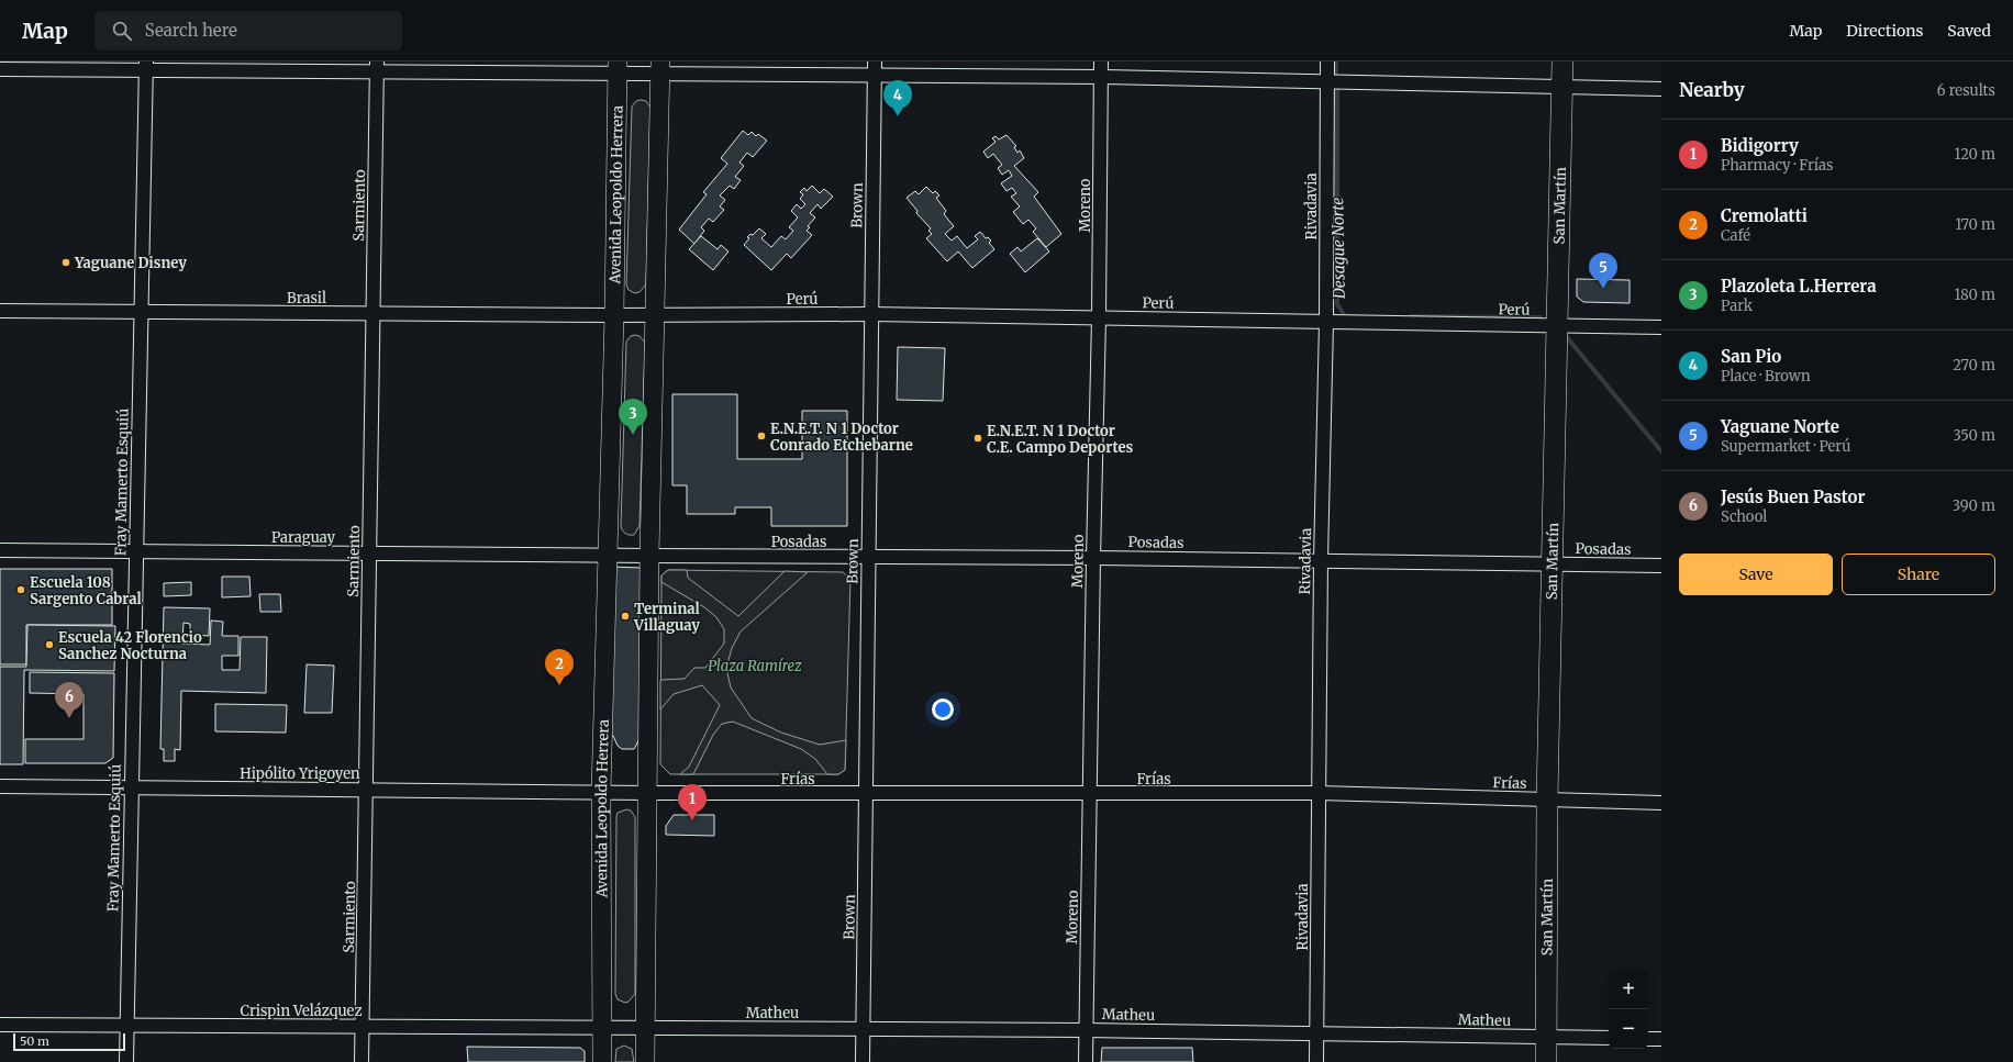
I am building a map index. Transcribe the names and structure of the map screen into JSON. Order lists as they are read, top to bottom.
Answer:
{
  "streets": {
    "main road": ["San Martín"],
    "street": [
      "Avenida Leopoldo Herrera",
      "Sarmiento",
      "Brown",
      "Moreno",
      "Rivadavia",
      "Brasil",
      "Perú",
      "Fray Mamerto Esquiú",
      "Paraguay",
      "Posadas",
      "Hipólito Yrigoyen",
      "Frías",
      "Crispin Velázquez",
      "Matheu"
    ]
  },
  "crossings": [
    ["Avenida Leopoldo Herrera", "Brasil"],
    ["Avenida Leopoldo Herrera", "Paraguay"],
    ["Avenida Leopoldo Herrera", "Hipólito Yrigoyen"],
    ["Avenida Leopoldo Herrera", "Crispin Velázquez"],
    ["Sarmiento", "Brasil"],
    ["Sarmiento", "Paraguay"],
    ["Sarmiento", "Hipólito Yrigoyen"],
    ["Sarmiento", "Crispin Velázquez"],
    ["Brown", "Perú"],
    ["Brown", "Posadas"],
    ["Brown", "Frías"],
    ["Brown", "Matheu"],
    ["Moreno", "Perú"],
    ["Moreno", "Posadas"],
    ["Moreno", "Frías"],
    ["Moreno", "Matheu"],
    ["Rivadavia", "Perú"],
    ["Rivadavia", "Posadas"],
    ["Rivadavia", "Frías"],
    ["Rivadavia", "Matheu"],
    ["San Martín", "Perú"],
    ["San Martín", "Posadas"],
    ["San Martín", "Frías"],
    ["San Martín", "Matheu"],
    ["Brasil", "Fray Mamerto Esquiú"],
    ["Fray Mamerto Esquiú", "Paraguay"],
    ["Fray Mamerto Esquiú", "Hipólito Yrigoyen"],
    ["Fray Mamerto Esquiú", "Crispin Velázquez"],
    ["Hipólito Yrigoyen", "Frías"],
    ["Crispin Velázquez", "Matheu"]
  ],
  "water": ["Desague Norte"],
  "parks": ["Plaza Ramírez"],
  "places": [
    "Yaguane Disney",
    "E.N.E.T. N 1 Doctor Conrado Etchebarne",
    "E.N.E.T. N 1 Doctor C.E. Campo Deportes",
    "Escuela 108 Sargento Cabral",
    "Terminal Villaguay",
    "Escuela 42 Florencio Sanchez Nocturna"
  ],
  "scale_bar": "50 m",
  "page": {
    "header": "Map",
    "search": "Search here",
    "nav": ["Map", "Directions", "Saved"],
    "heading": ["Nearby", "6 results"],
    "pins": [
      "4",
      "5",
      "3",
      "2",
      "6",
      "1"
    ],
    "list": [
      {
        "mark": "1",
        "name": "Bidigorry",
        "note": "Pharmacy · Frías",
        "value": "120 m"
      },
      {
        "mark": "2",
        "name": "Cremolatti",
        "note": "Café",
        "value": "170 m"
      },
      {
        "mark": "3",
        "name": "Plazoleta L.Herrera",
        "note": "Park",
        "value": "180 m"
      },
      {
        "mark": "4",
        "name": "San Pio",
        "note": "Place · Brown",
        "value": "270 m"
      },
      {
        "mark": "5",
        "name": "Yaguane Norte",
        "note": "Supermarket · Perú",
        "value": "350 m"
      },
      {
        "mark": "6",
        "name": "Jesús Buen Pastor",
        "note": "School",
        "value": "390 m"
      }
    ],
    "buttons": ["Save", "Share"],
    "map_buttons": ["+", "−"],
    "scale": "50 m"
  }
}
